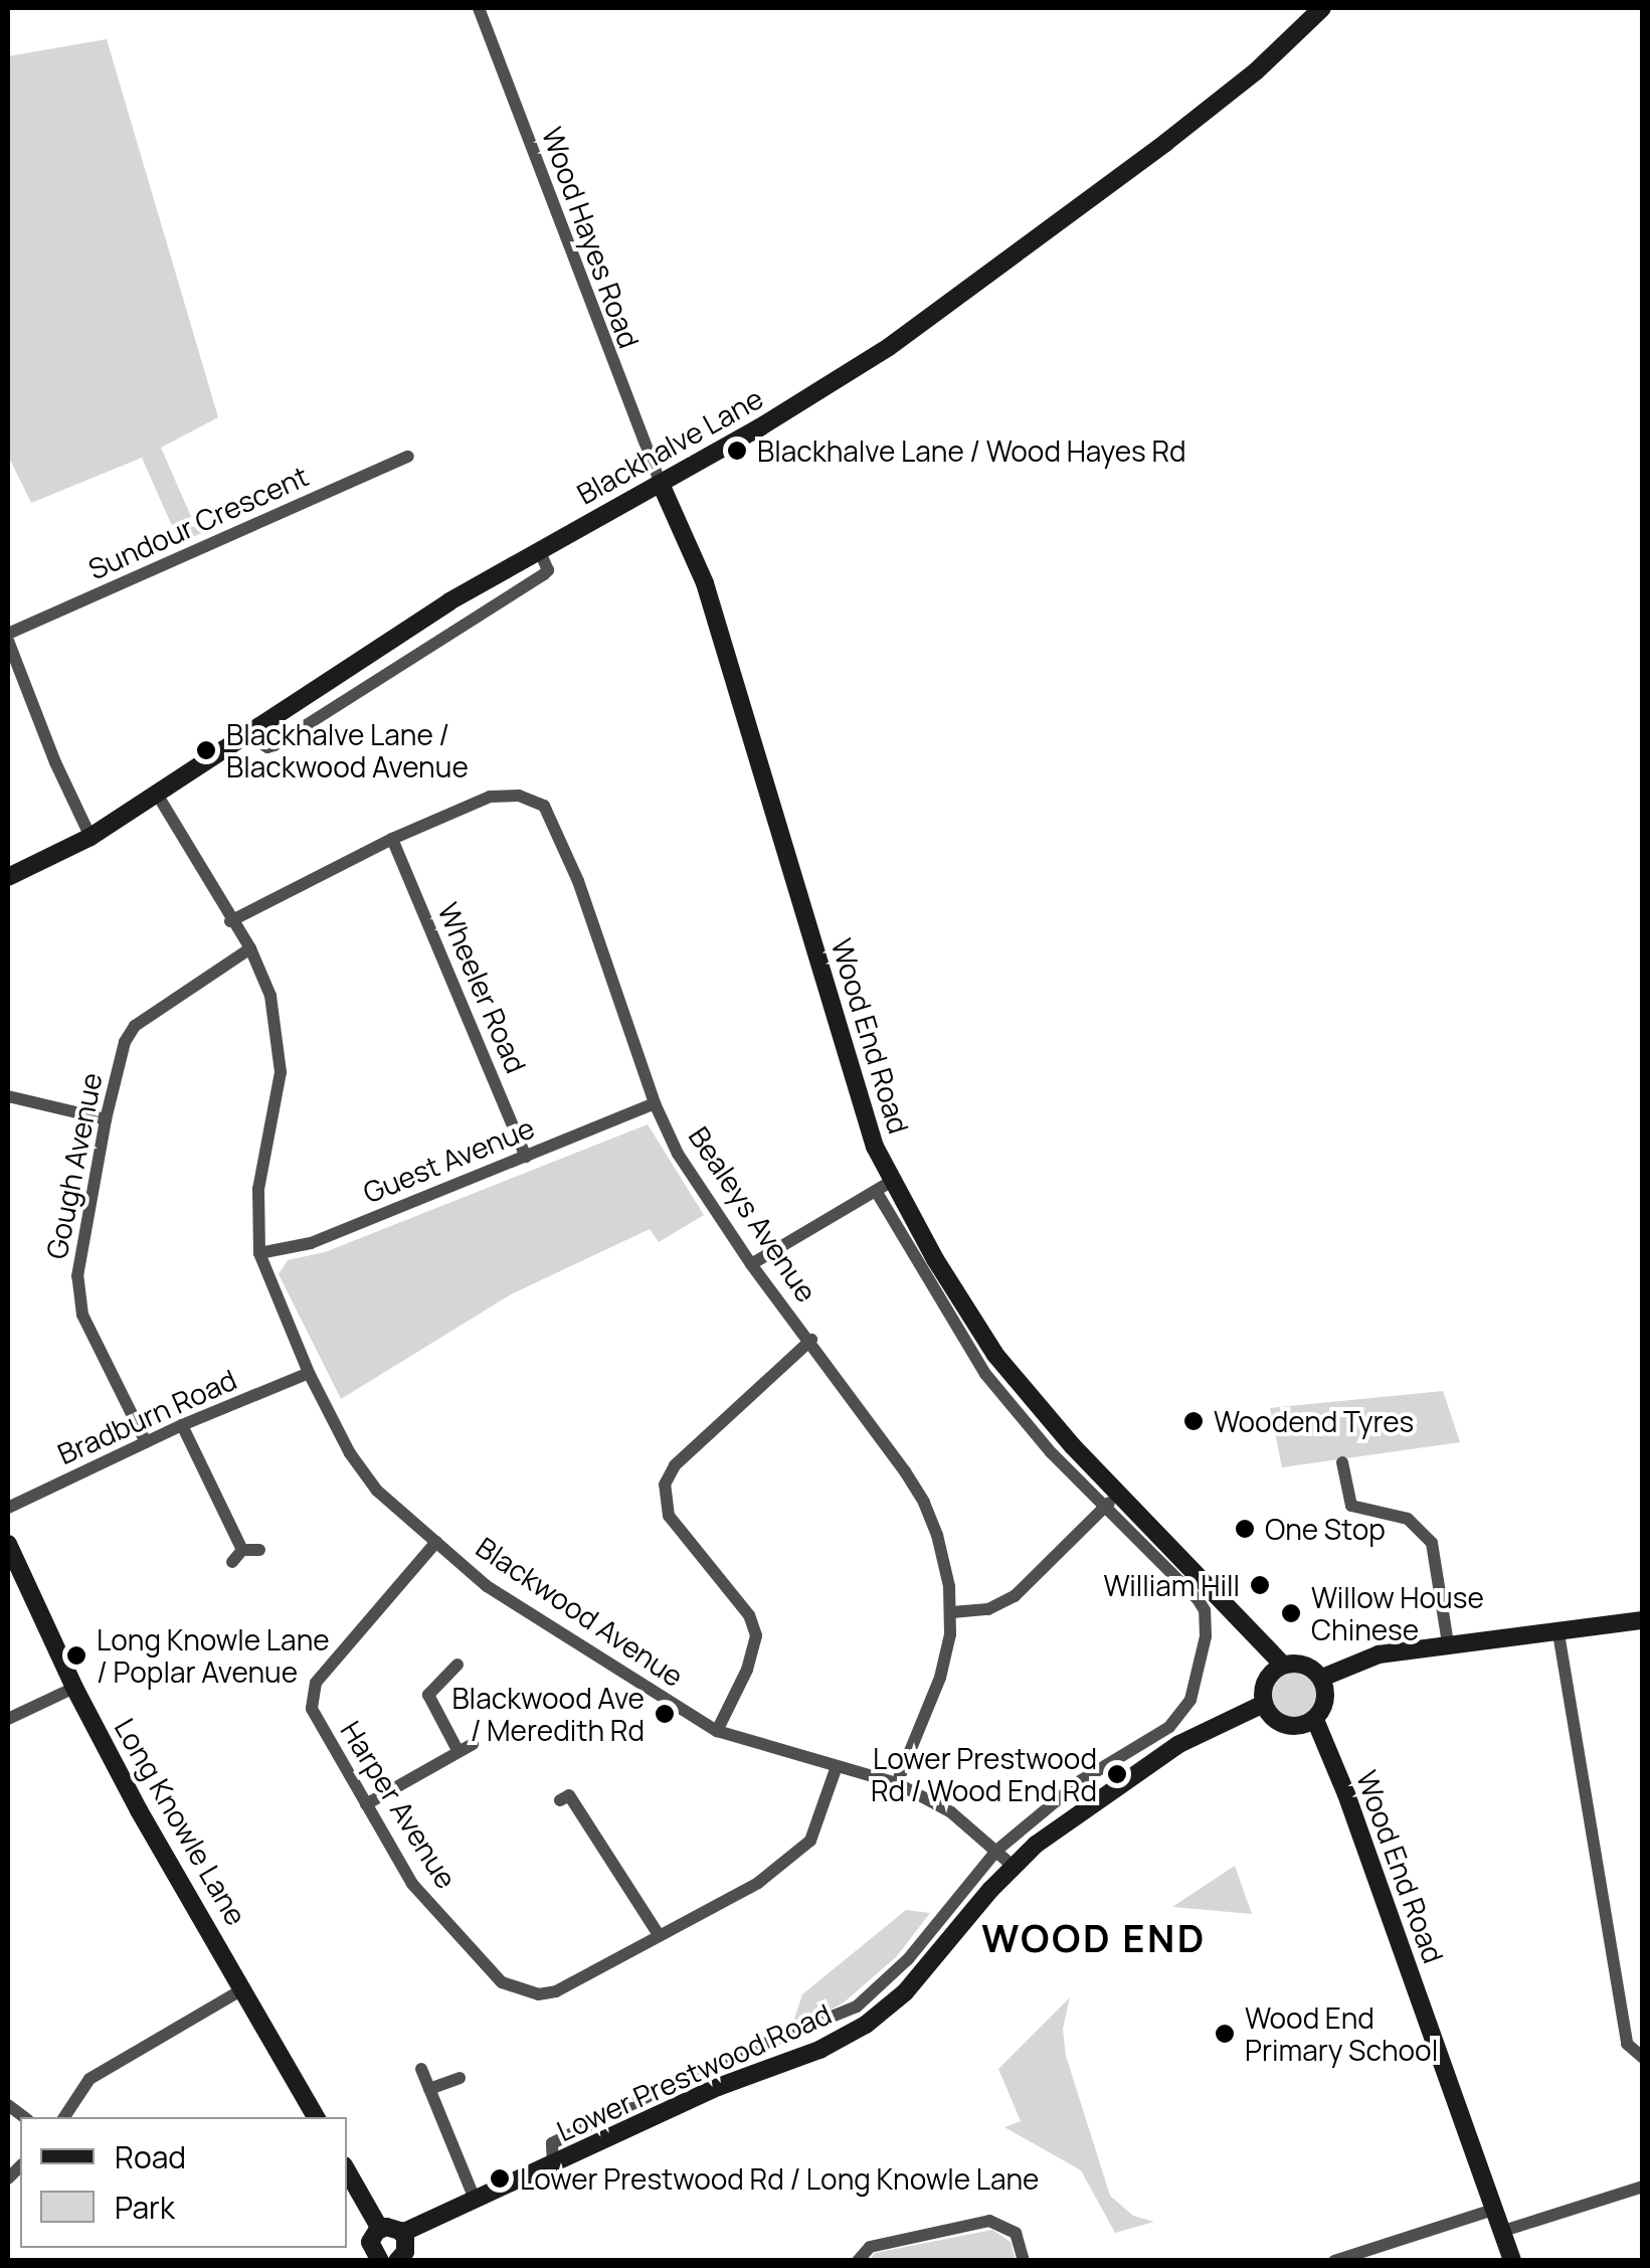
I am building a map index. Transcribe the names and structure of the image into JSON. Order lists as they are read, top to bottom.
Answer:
{
  "streets": {
    "street": [
      "Wood Hayes Road",
      "Blackhalve Lane",
      "Sundour Crescent",
      "Wheeler Road",
      "Wood End Road",
      "Guest Avenue",
      "Gough Avenue",
      "Bealeys Avenue",
      "Bradburn Road",
      "Blackwood Avenue",
      "Harper Avenue",
      "Long Knowle Lane",
      "Lower Prestwood Road"
    ]
  },
  "crossings": [
    ["Wood Hayes Road", "Blackhalve Lane"],
    ["Wood Hayes Road", "Wood End Road"],
    ["Blackhalve Lane", "Wood End Road"],
    ["Blackhalve Lane", "Blackwood Avenue"],
    ["Wheeler Road", "Guest Avenue"],
    ["Wheeler Road", "Bealeys Avenue"],
    ["Wood End Road", "Lower Prestwood Road"],
    ["Guest Avenue", "Bealeys Avenue"],
    ["Guest Avenue", "Blackwood Avenue"],
    ["Gough Avenue", "Bradburn Road"],
    ["Gough Avenue", "Blackwood Avenue"],
    ["Bealeys Avenue", "Blackwood Avenue"],
    ["Bradburn Road", "Blackwood Avenue"],
    ["Blackwood Avenue", "Harper Avenue"],
    ["Blackwood Avenue", "Lower Prestwood Road"]
  ],
  "districts": ["WOOD END"],
  "places": [
    "Blackhalve Lane / Wood Hayes Rd",
    "Blackhalve Lane / Blackwood Avenue",
    "Woodend Tyres",
    "One Stop",
    "William Hill",
    "Willow House Chinese",
    "Long Knowle Lane / Poplar Avenue",
    "Blackwood Ave / Meredith Rd",
    "Lower Prestwood Rd / Wood End Rd",
    "Wood End Primary School",
    "Lower Prestwood Rd / Long Knowle Lane"
  ],
  "legend": ["Road", "Park"]
}
